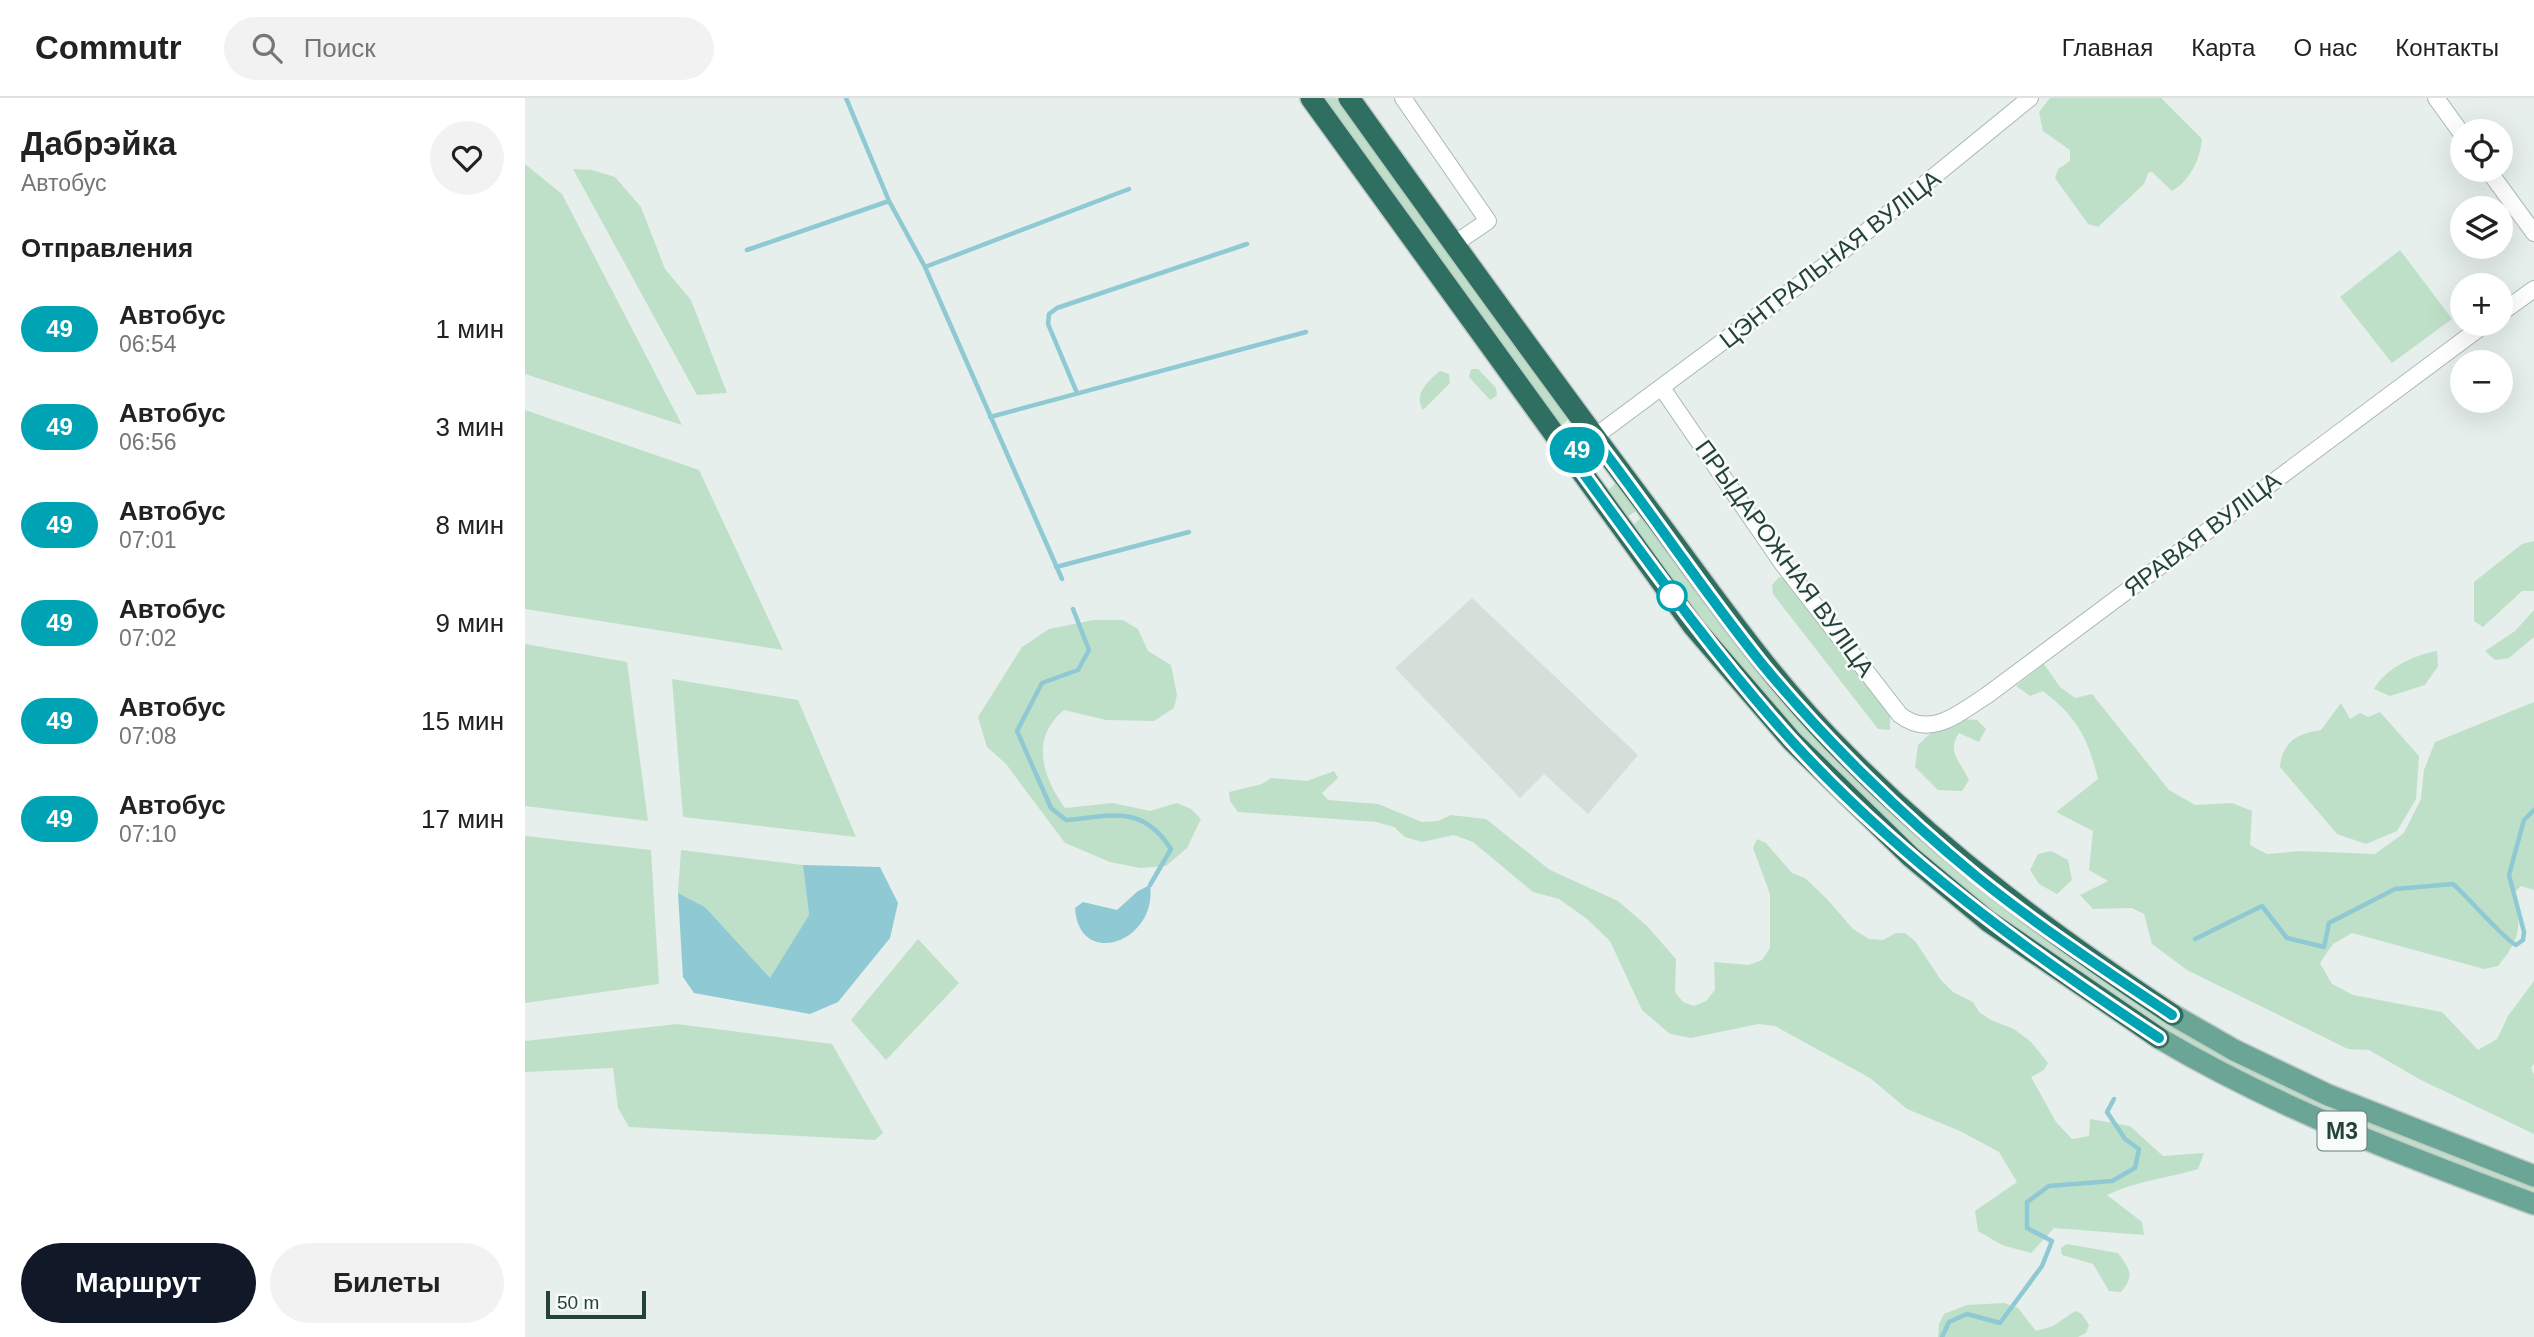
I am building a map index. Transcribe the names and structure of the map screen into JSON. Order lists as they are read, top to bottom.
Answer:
{
  "streets": {
    "highway": ["М3"],
    "street": ["ЦЭНТРАЛЬНАЯ ВУЛІЦА", "ЯРАВАЯ ВУЛІЦА", "ПРЫДАРОЖНАЯ ВУЛІЦА"]
  },
  "crossings": [
    ["ЦЭНТРАЛЬНАЯ ВУЛІЦА", "ПРЫДАРОЖНАЯ ВУЛІЦА"],
    ["ЦЭНТРАЛЬНАЯ ВУЛІЦА", "М3"],
    ["ЯРАВАЯ ВУЛІЦА", "ПРЫДАРОЖНАЯ ВУЛІЦА"]
  ],
  "lines": ["bus line 49"],
  "scale_bar": "50 m",
  "page": {
    "header": "Commutr",
    "search": "Поиск",
    "nav": [
      "Главная",
      "Карта",
      "О нас",
      "Контакты"
    ],
    "heading": [
      ["Дабрэйка", "Автобус"],
      "Отправления"
    ],
    "on_map": "49",
    "map_buttons": ["+", "−"],
    "list": [
      {
        "mark": "49",
        "name": "Автобус",
        "note": "06:54",
        "value": "1 мин"
      },
      {
        "mark": "49",
        "name": "Автобус",
        "note": "06:56",
        "value": "3 мин"
      },
      {
        "mark": "49",
        "name": "Автобус",
        "note": "07:01",
        "value": "8 мин"
      },
      {
        "mark": "49",
        "name": "Автобус",
        "note": "07:02",
        "value": "9 мин"
      },
      {
        "mark": "49",
        "name": "Автобус",
        "note": "07:08",
        "value": "15 мин"
      },
      {
        "mark": "49",
        "name": "Автобус",
        "note": "07:10",
        "value": "17 мин"
      }
    ],
    "buttons": ["Маршрут", "Билеты"],
    "scale": "50 m"
  }
}
